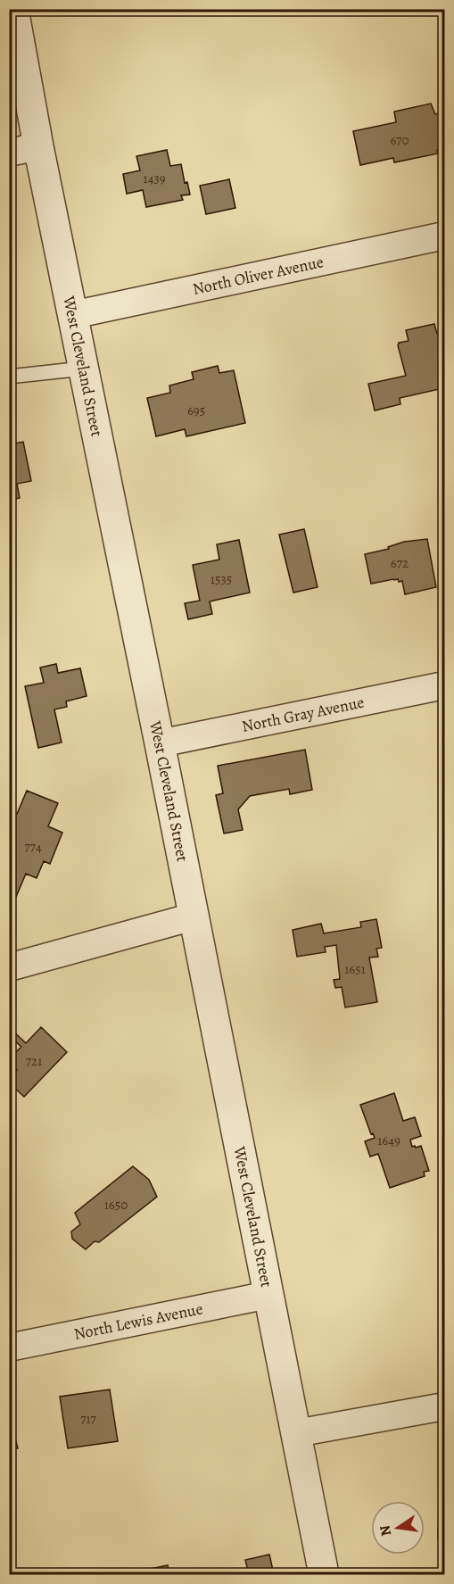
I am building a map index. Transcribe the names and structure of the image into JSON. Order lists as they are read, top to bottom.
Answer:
{
  "streets": {
    "street": [
      "North Oliver Avenue",
      "West Cleveland Street",
      "North Gray Avenue",
      "North Lewis Avenue"
    ]
  },
  "crossings": [
    ["North Oliver Avenue", "West Cleveland Street"],
    ["West Cleveland Street", "North Gray Avenue"],
    ["West Cleveland Street", "North Lewis Avenue"]
  ],
  "house_numbers": [
    "670",
    "1439",
    "695",
    "672",
    "1535",
    "774",
    "1651",
    "721",
    "1649",
    "1650",
    "717"
  ],
  "north": "left"
}
